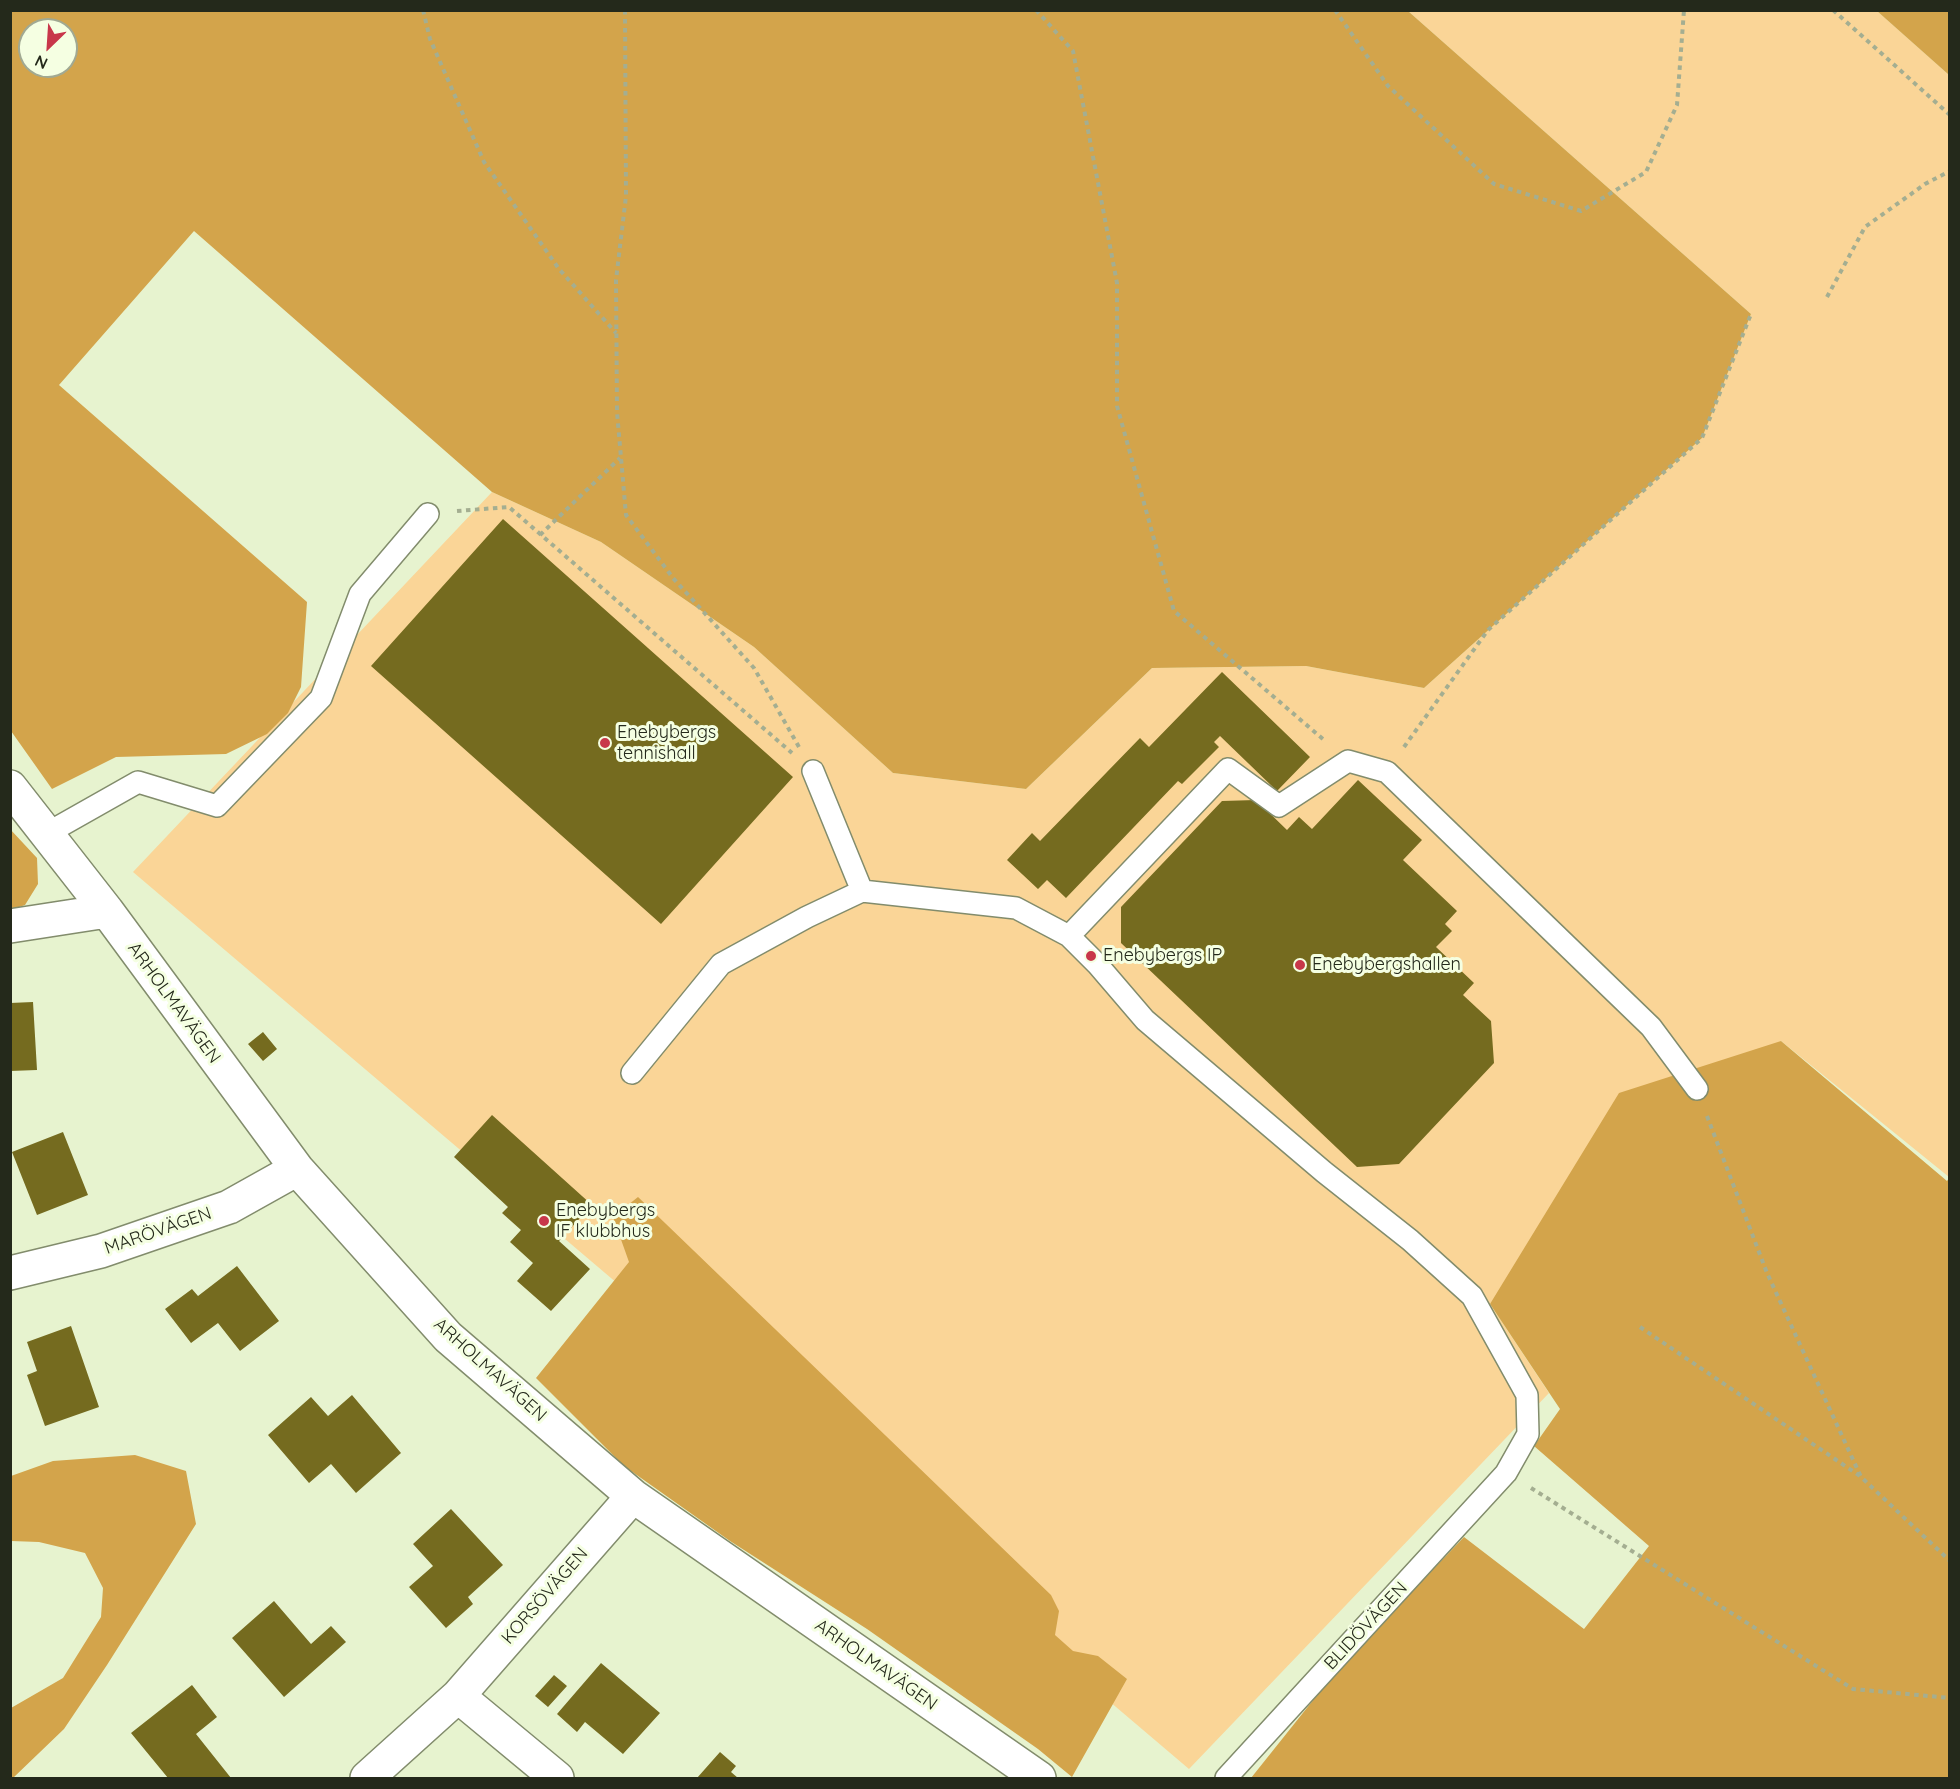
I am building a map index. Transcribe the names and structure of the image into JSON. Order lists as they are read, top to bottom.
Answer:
{
  "streets": {
    "street": ["ARHOLMAVÄGEN", "MARÖVÄGEN", "KORSÖVÄGEN"],
    "lane": ["BLIDÖVÄGEN"]
  },
  "crossings": [
    ["ARHOLMAVÄGEN", "MARÖVÄGEN"],
    ["ARHOLMAVÄGEN", "KORSÖVÄGEN"]
  ],
  "places": [
    "Enebybergs tennishall",
    "Enebybergs IP",
    "Enebybergshallen",
    "Enebybergs IF klubbhus"
  ],
  "north": "bottom left"
}
